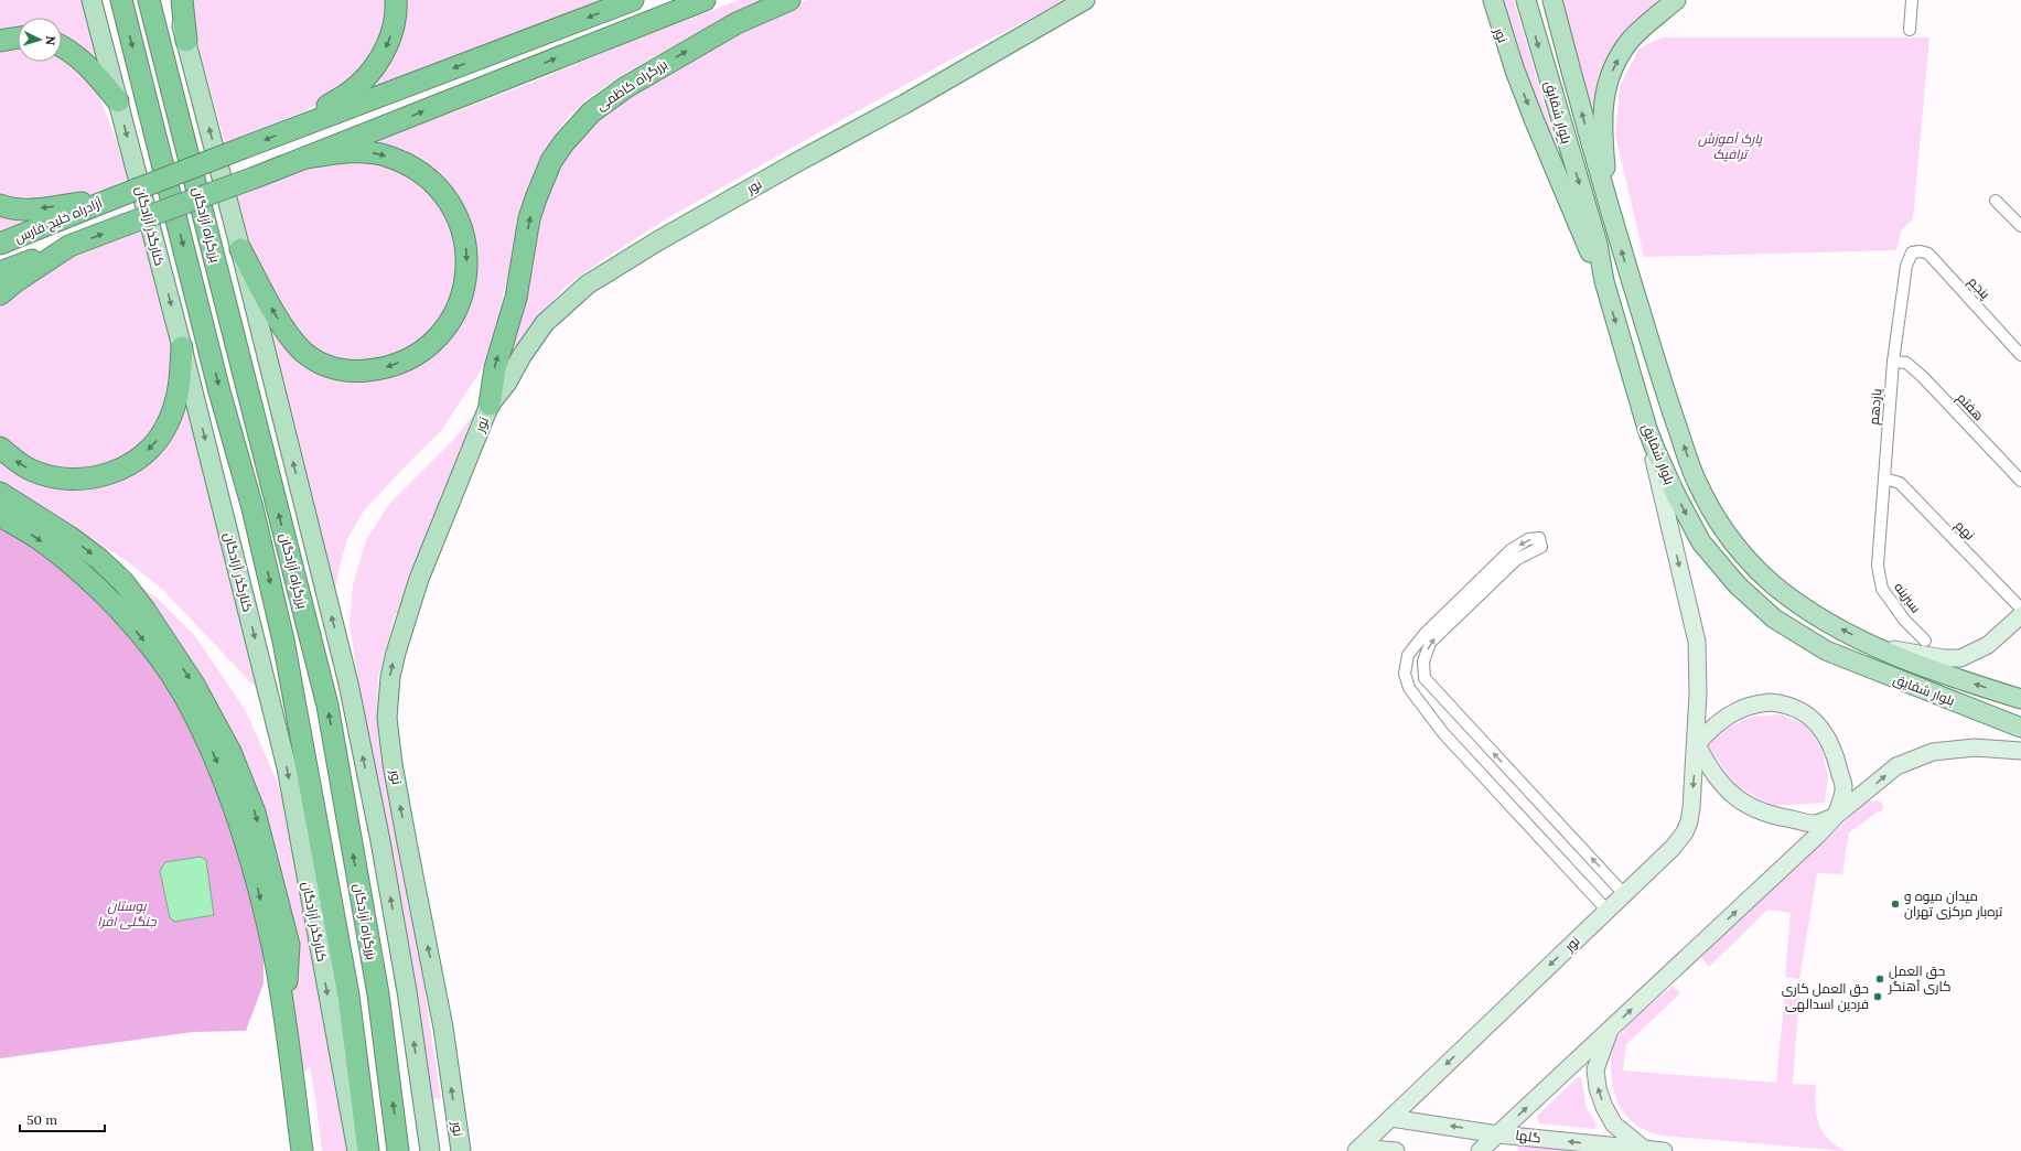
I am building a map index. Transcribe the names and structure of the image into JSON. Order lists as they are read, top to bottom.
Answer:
{
  "streets": {
    "highway": ["بزرگراه کاظمی", "آزادراه خلیج فارس", "بزرگراه آزادگان"],
    "main road": [
      "نور",
      "بلوار شقایق",
      "کنارگذر آزادگان",
      "گلها"
    ],
    "street": [
      "پنجم",
      "یازدهم",
      "هفتم",
      "نهم",
      "سبزینه"
    ]
  },
  "crossings": [
    ["نور", "بزرگراه کاظمی"],
    ["نور", "بلوار شقایق"],
    ["نور", "گلها"],
    ["پنجم", "یازدهم"],
    ["یازدهم", "هفتم"],
    ["یازدهم", "نهم"],
    ["یازدهم", "سبزینه"]
  ],
  "one_way": ["بزرگراه کاظمی", "گلها"],
  "parks": ["پارک آموزش ترافیک", "بوستان جنگلی افرا"],
  "places": ["میدان میوه و تره‌بار مرکزی تهران", "حق العمل کاری آهنگر", "حق العمل کاری فردین اسدالهی"],
  "scale_bar": "50 m",
  "north": "right"
}
